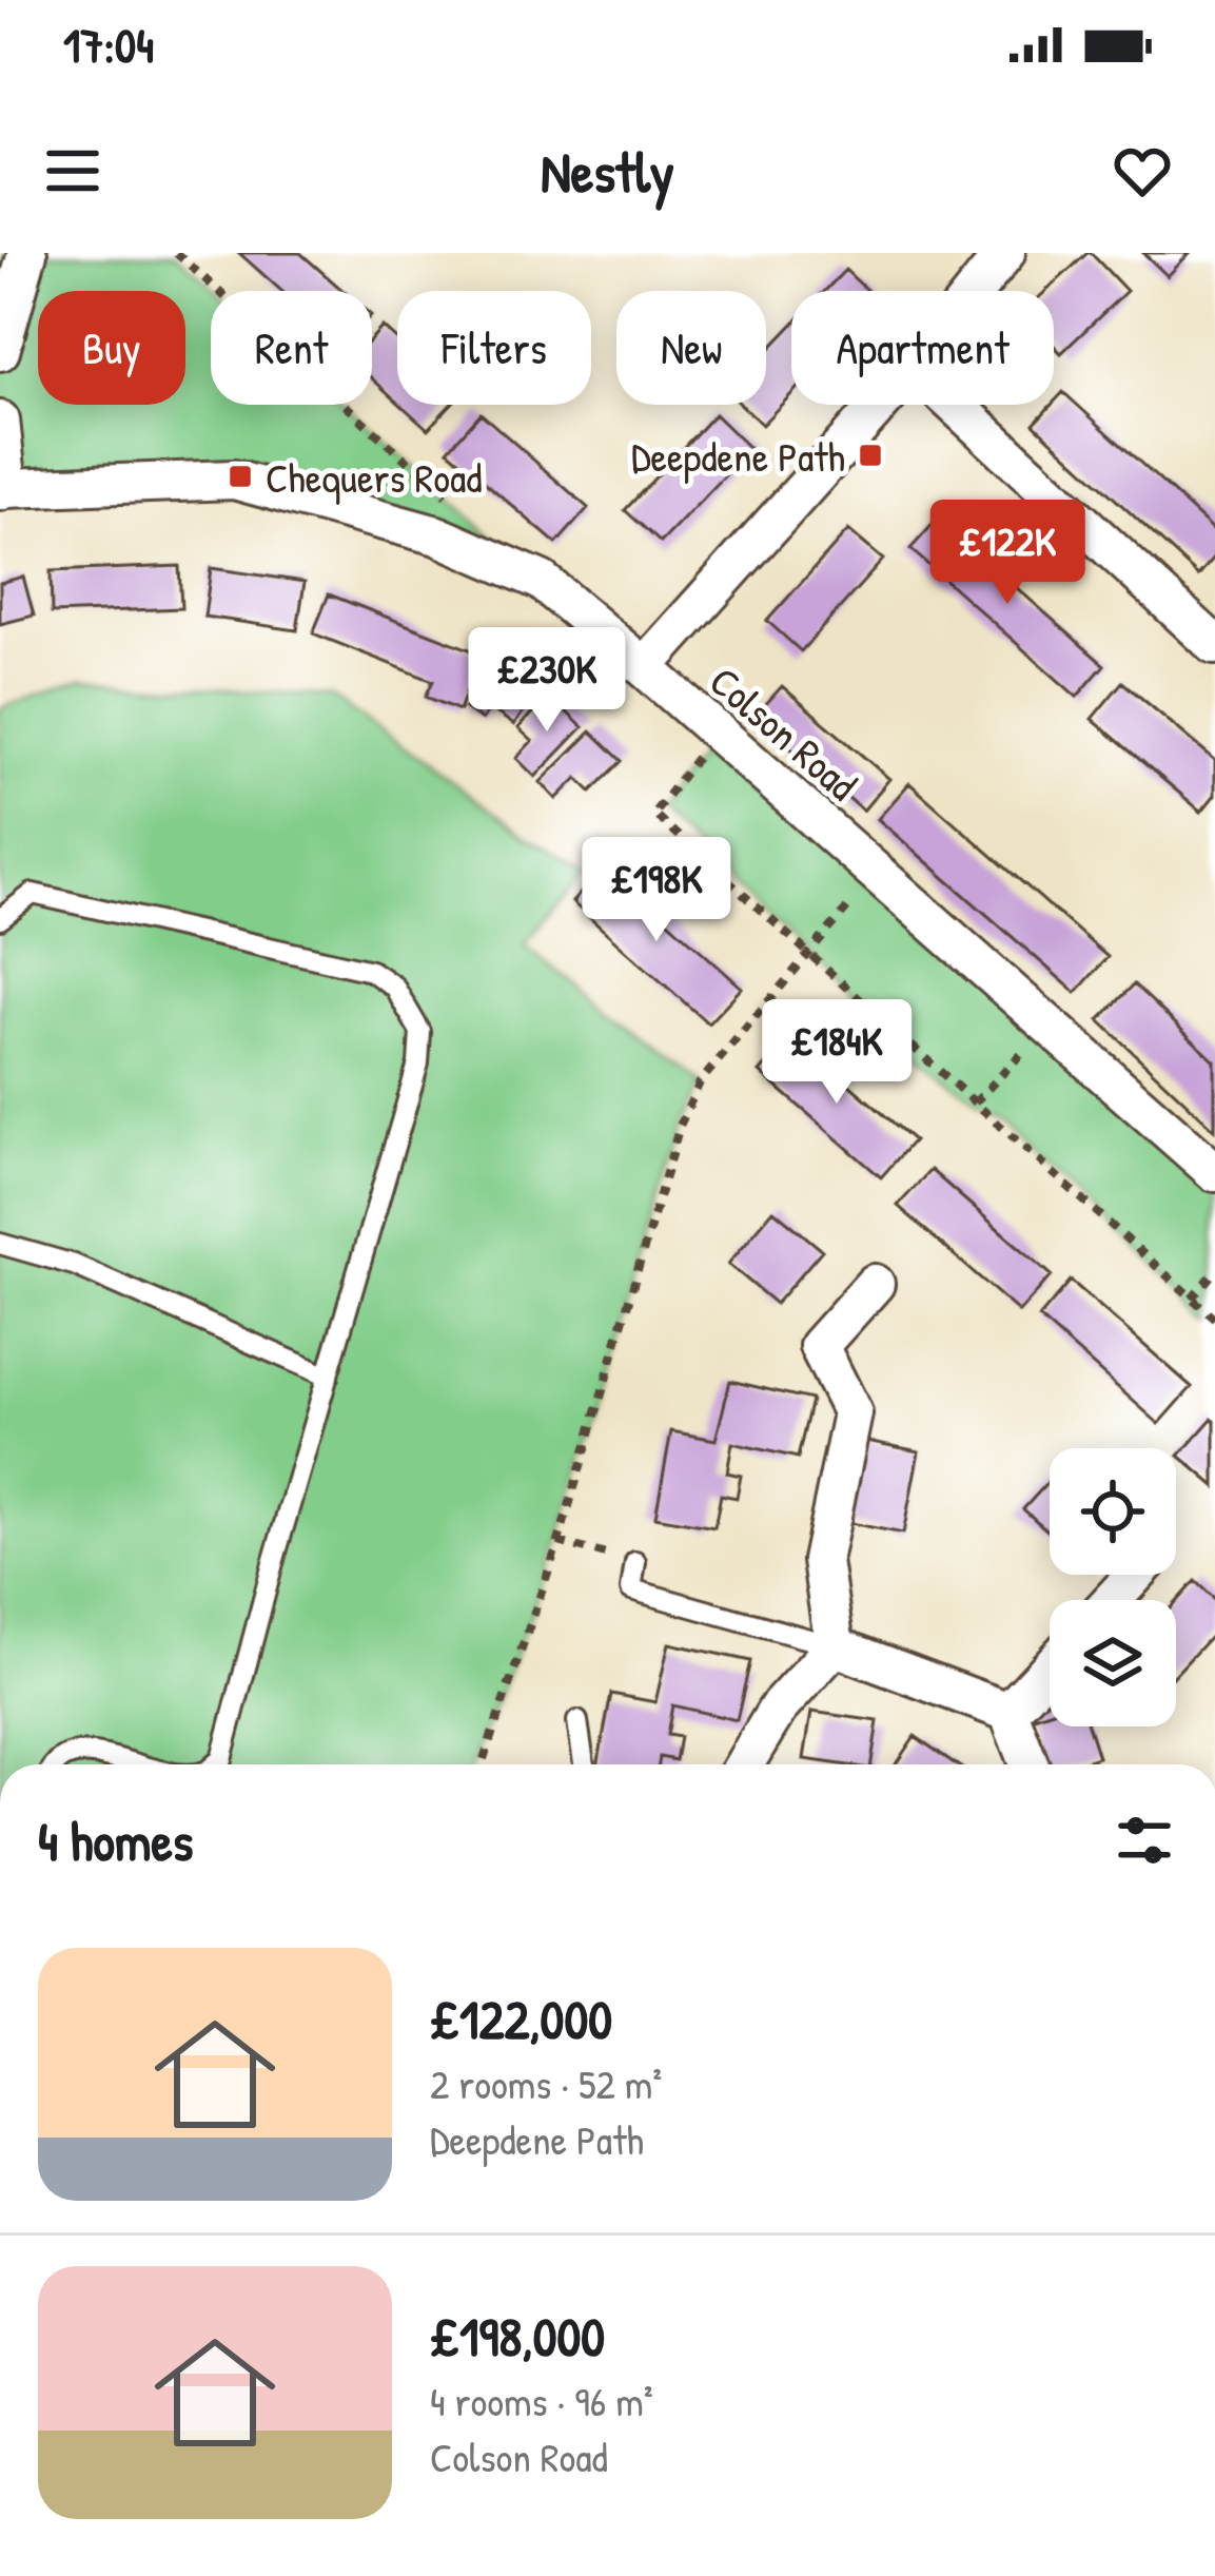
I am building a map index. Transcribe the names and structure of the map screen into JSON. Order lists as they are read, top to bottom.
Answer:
{
  "streets": {
    "street": ["Colson Road"]
  },
  "places": {
    "transit": ["Deepdene Path", "Chequers Road"]
  },
  "page": {
    "status": "17:04",
    "header": "Nestly",
    "chip": [
      "Buy",
      "Rent",
      "Filters",
      "New",
      "Apartment"
    ],
    "price": [
      "£122K",
      "£230K",
      "£198K",
      "£184K"
    ],
    "heading": "4 homes",
    "list": [
      {
        "name": "£122,000",
        "note": "2 rooms · 52 m² · Deepdene Path"
      },
      {
        "name": "£198,000",
        "note": "4 rooms · 96 m² · Colson Road"
      }
    ]
  }
}
